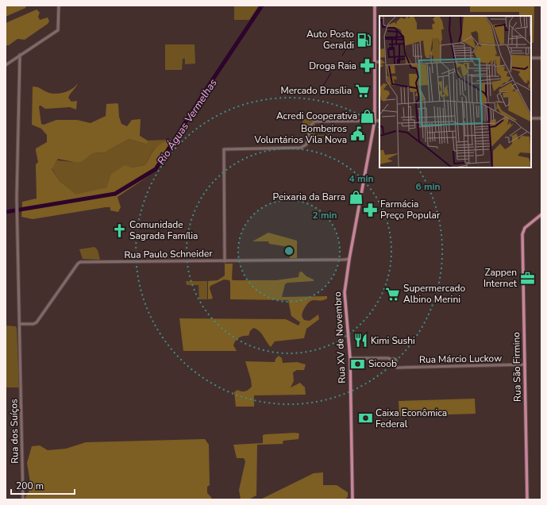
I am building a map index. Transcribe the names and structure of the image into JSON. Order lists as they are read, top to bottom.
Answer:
{
  "streets": {
    "main road": ["Rua XV de Novembro", "Rua São Firmino"],
    "street": ["Rua Paulo Schneider", "Rua Márcio Luckow", "Rua dos Suíços"]
  },
  "crossings": [
    ["Rua Paulo Schneider", "Rua XV de Novembro"],
    ["Rua Paulo Schneider", "Rua dos Suíços"],
    ["Rua XV de Novembro", "Rua Márcio Luckow"],
    ["Rua Márcio Luckow", "Rua São Firmino"]
  ],
  "water": ["Rio Águas Vermelhas"],
  "places": {
    "fuel station": ["Auto Posto Geraldi"],
    "pharmacy": ["Droga Raia", "Farmácia Preço Popular"],
    "supermarket": ["Mercado Brasília", "Supermercado Albino Merini"],
    "shop": ["Acredi Cooperativa", "Peixaria da Barra"],
    "public building": ["Bombeiros Voluntários Vila Nova"],
    "church": ["Comunidade Sagrada Família"],
    "office": ["Zappen Internet"],
    "restaurant": ["Kimi Sushi"],
    "bank": ["Sicoob", "Caixa Econômica Federal"]
  },
  "scale_bar": "200 m",
  "rings": ["4 min", "6 min", "2 min"]
}
